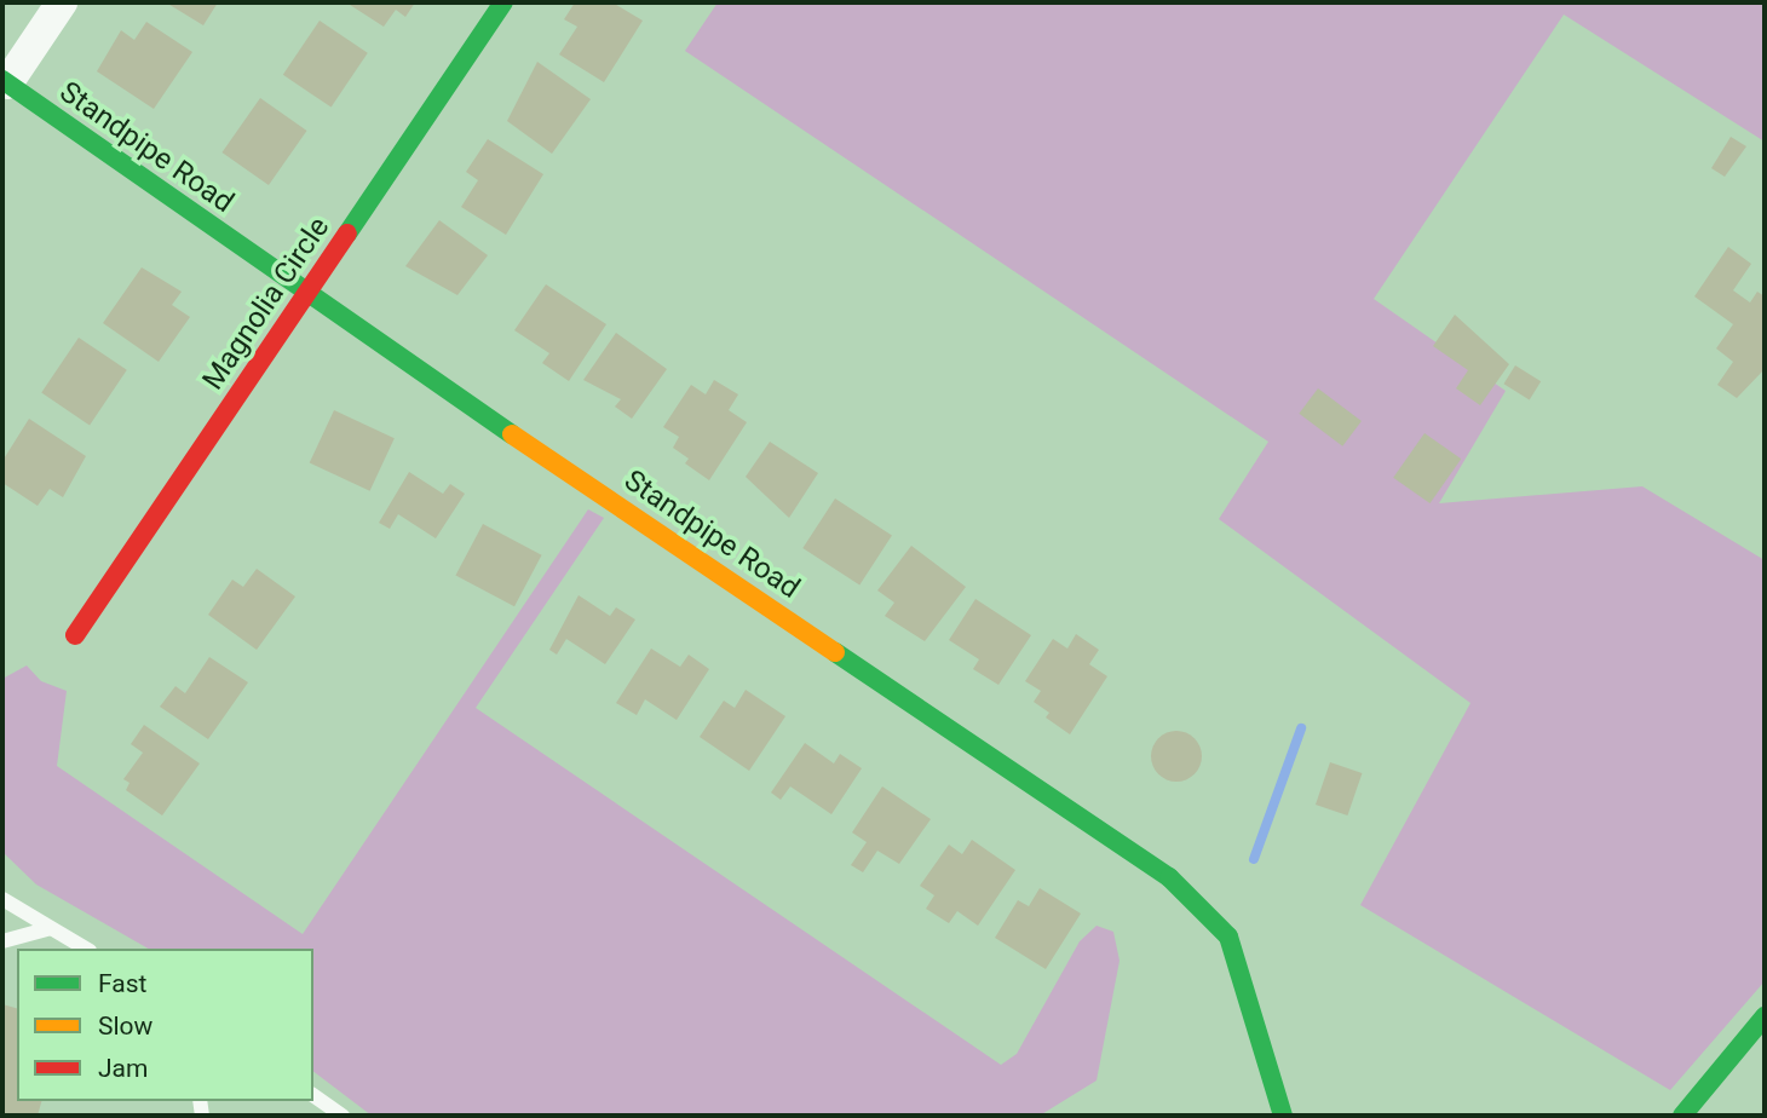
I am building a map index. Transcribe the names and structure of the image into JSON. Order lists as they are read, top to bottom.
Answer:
{
  "streets": {
    "street": ["Standpipe Road", "Magnolia Circle"]
  },
  "crossings": [
    ["Standpipe Road", "Magnolia Circle"]
  ],
  "legend": ["Fast", "Slow", "Jam"]
}
